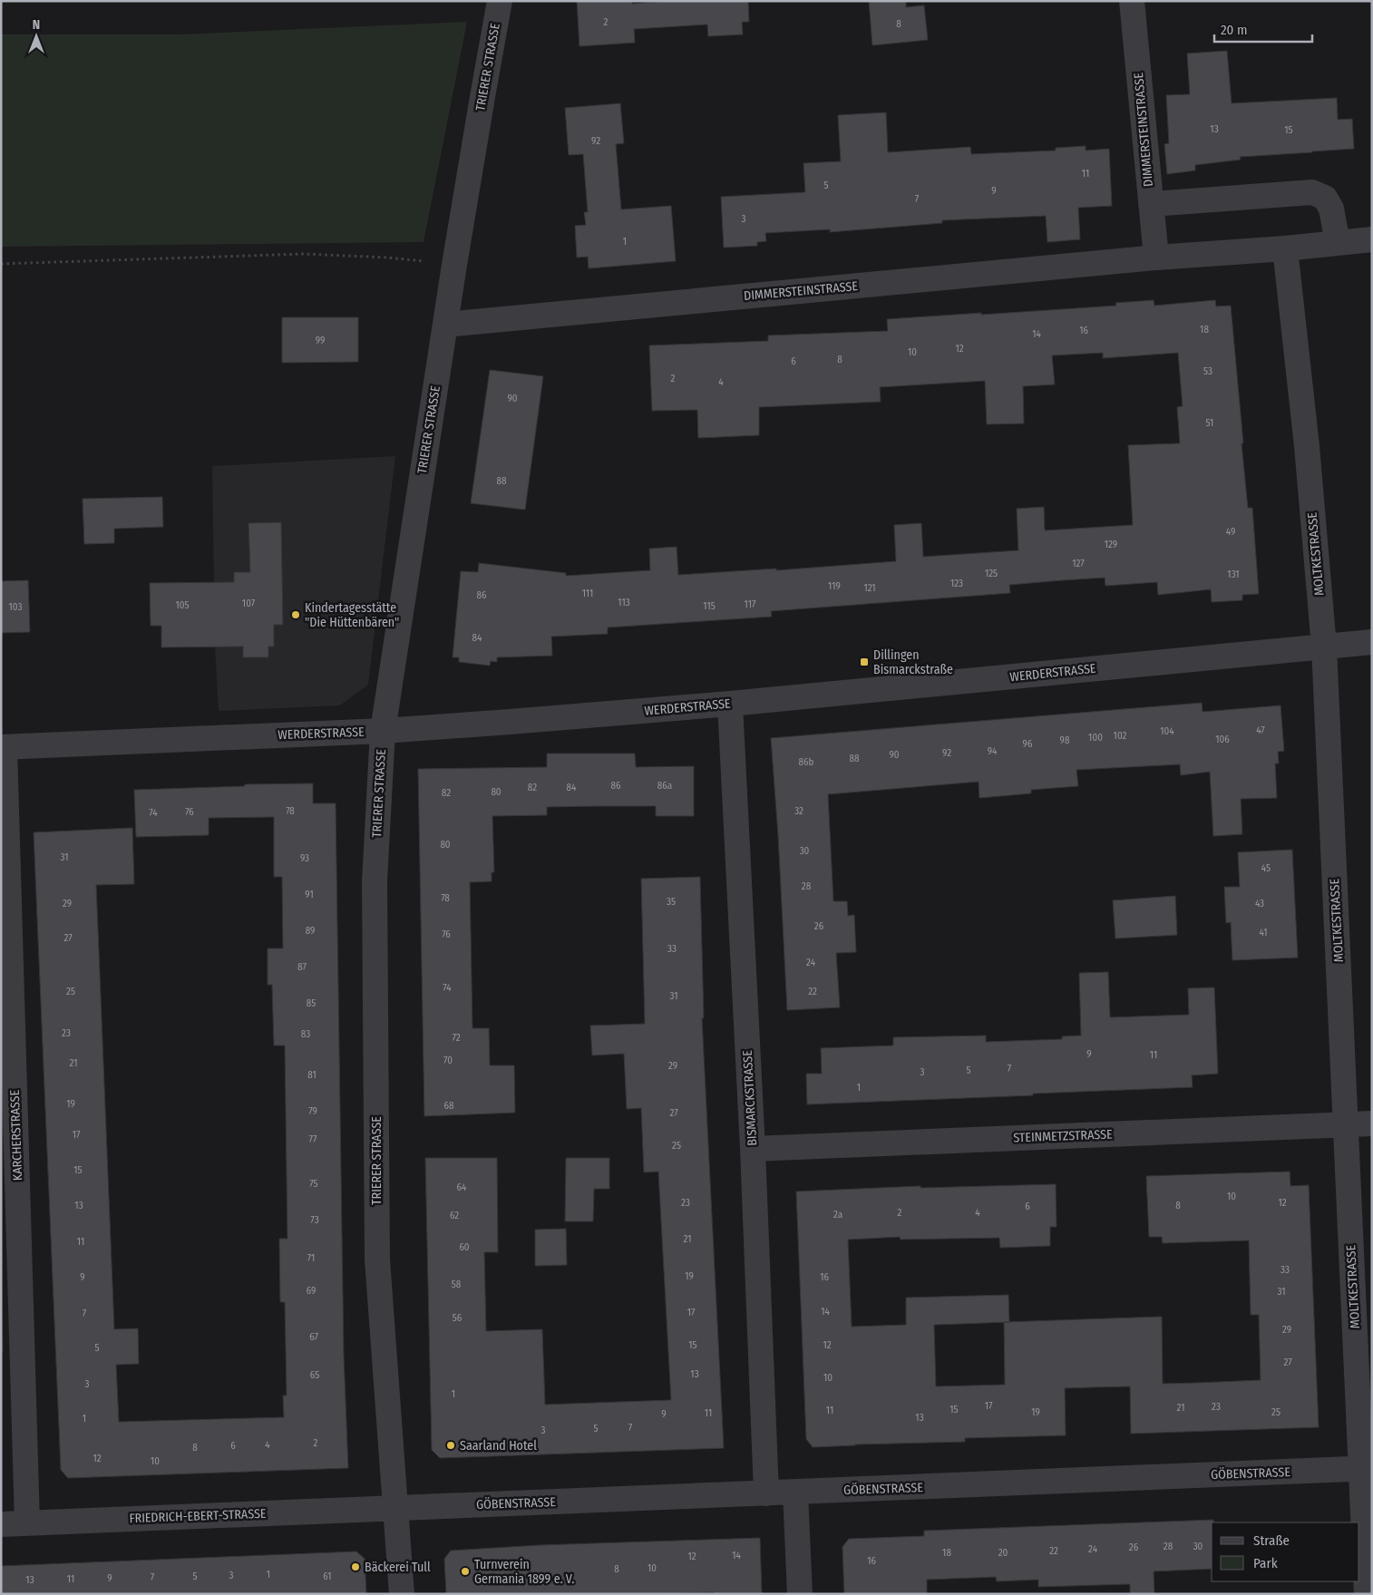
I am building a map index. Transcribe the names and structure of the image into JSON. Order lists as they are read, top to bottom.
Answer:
{
  "streets": {
    "street": [
      "TRIERER STRASSE",
      "DIMMERSTEINSTRASSE",
      "MOLTKESTRASSE",
      "WERDERSTRASSE",
      "BISMARCKSTRASSE",
      "KARCHERSTRASSE",
      "STEINMETZSTRASSE",
      "GÖBENSTRASSE",
      "FRIEDRICH-EBERT-STRASSE"
    ]
  },
  "crossings": [
    ["TRIERER STRASSE", "DIMMERSTEINSTRASSE"],
    ["TRIERER STRASSE", "WERDERSTRASSE"],
    ["TRIERER STRASSE", "GÖBENSTRASSE"],
    ["TRIERER STRASSE", "FRIEDRICH-EBERT-STRASSE"],
    ["DIMMERSTEINSTRASSE", "MOLTKESTRASSE"],
    ["MOLTKESTRASSE", "WERDERSTRASSE"],
    ["MOLTKESTRASSE", "STEINMETZSTRASSE"],
    ["MOLTKESTRASSE", "GÖBENSTRASSE"],
    ["WERDERSTRASSE", "BISMARCKSTRASSE"],
    ["WERDERSTRASSE", "KARCHERSTRASSE"],
    ["BISMARCKSTRASSE", "STEINMETZSTRASSE"],
    ["BISMARCKSTRASSE", "GÖBENSTRASSE"],
    ["KARCHERSTRASSE", "FRIEDRICH-EBERT-STRASSE"],
    ["GÖBENSTRASSE", "FRIEDRICH-EBERT-STRASSE"]
  ],
  "places": {
    "other": [
      "Kindertagesstätte \"Die Hüttenbären\"",
      "Saarland Hotel",
      "Bäckerei Tull",
      "Turnverein Germania 1899 e. V."
    ],
    "transit": ["Dillingen Bismarckstraße"]
  },
  "house_numbers": [
    "2",
    "8",
    "13",
    "15",
    "92",
    "11",
    "5",
    "9",
    "7",
    "3",
    "1",
    "18",
    "16",
    "14",
    "99",
    "12",
    "10",
    "8",
    "6",
    "53",
    "2",
    "4",
    "90",
    "51",
    "88",
    "49",
    "129",
    "127",
    "125",
    "131",
    "123",
    "119",
    "121",
    "111",
    "86",
    "113",
    "107",
    "117",
    "105",
    "115",
    "103",
    "84",
    "47",
    "104",
    "102",
    "100",
    "106",
    "98",
    "96",
    "94",
    "92",
    "90",
    "88",
    "86b",
    "86",
    "86a",
    "82",
    "84",
    "80",
    "82",
    "78",
    "32",
    "76",
    "74",
    "80",
    "30",
    "31",
    "93",
    "45",
    "28",
    "91",
    "78",
    "35",
    "29",
    "43",
    "26",
    "89",
    "41",
    "76",
    "27",
    "33",
    "24",
    "87",
    "74",
    "25",
    "22",
    "31",
    "85",
    "23",
    "83",
    "72",
    "9",
    "11",
    "70",
    "21",
    "29",
    "7",
    "5",
    "3",
    "81",
    "1",
    "19",
    "68",
    "79",
    "27",
    "17",
    "77",
    "25",
    "15",
    "75",
    "64",
    "10",
    "23",
    "12",
    "13",
    "8",
    "6",
    "2",
    "4",
    "2a",
    "62",
    "73",
    "21",
    "11",
    "60",
    "71",
    "33",
    "19",
    "9",
    "16",
    "58",
    "69",
    "31",
    "14",
    "17",
    "7",
    "56",
    "29",
    "67",
    "15",
    "12",
    "5",
    "27",
    "13",
    "65",
    "10",
    "3",
    "1",
    "17",
    "23",
    "21",
    "15",
    "11",
    "19",
    "25",
    "11",
    "9",
    "13",
    "1",
    "7",
    "5",
    "3",
    "2",
    "4",
    "6",
    "8",
    "12",
    "10",
    "28",
    "30",
    "26",
    "24",
    "22",
    "18",
    "20",
    "14",
    "12",
    "16",
    "10",
    "8",
    "1",
    "3",
    "5",
    "61",
    "7",
    "9",
    "11",
    "13"
  ],
  "legend": ["Straße", "Park"],
  "scale_bar": "20 m",
  "north": "top"
}
